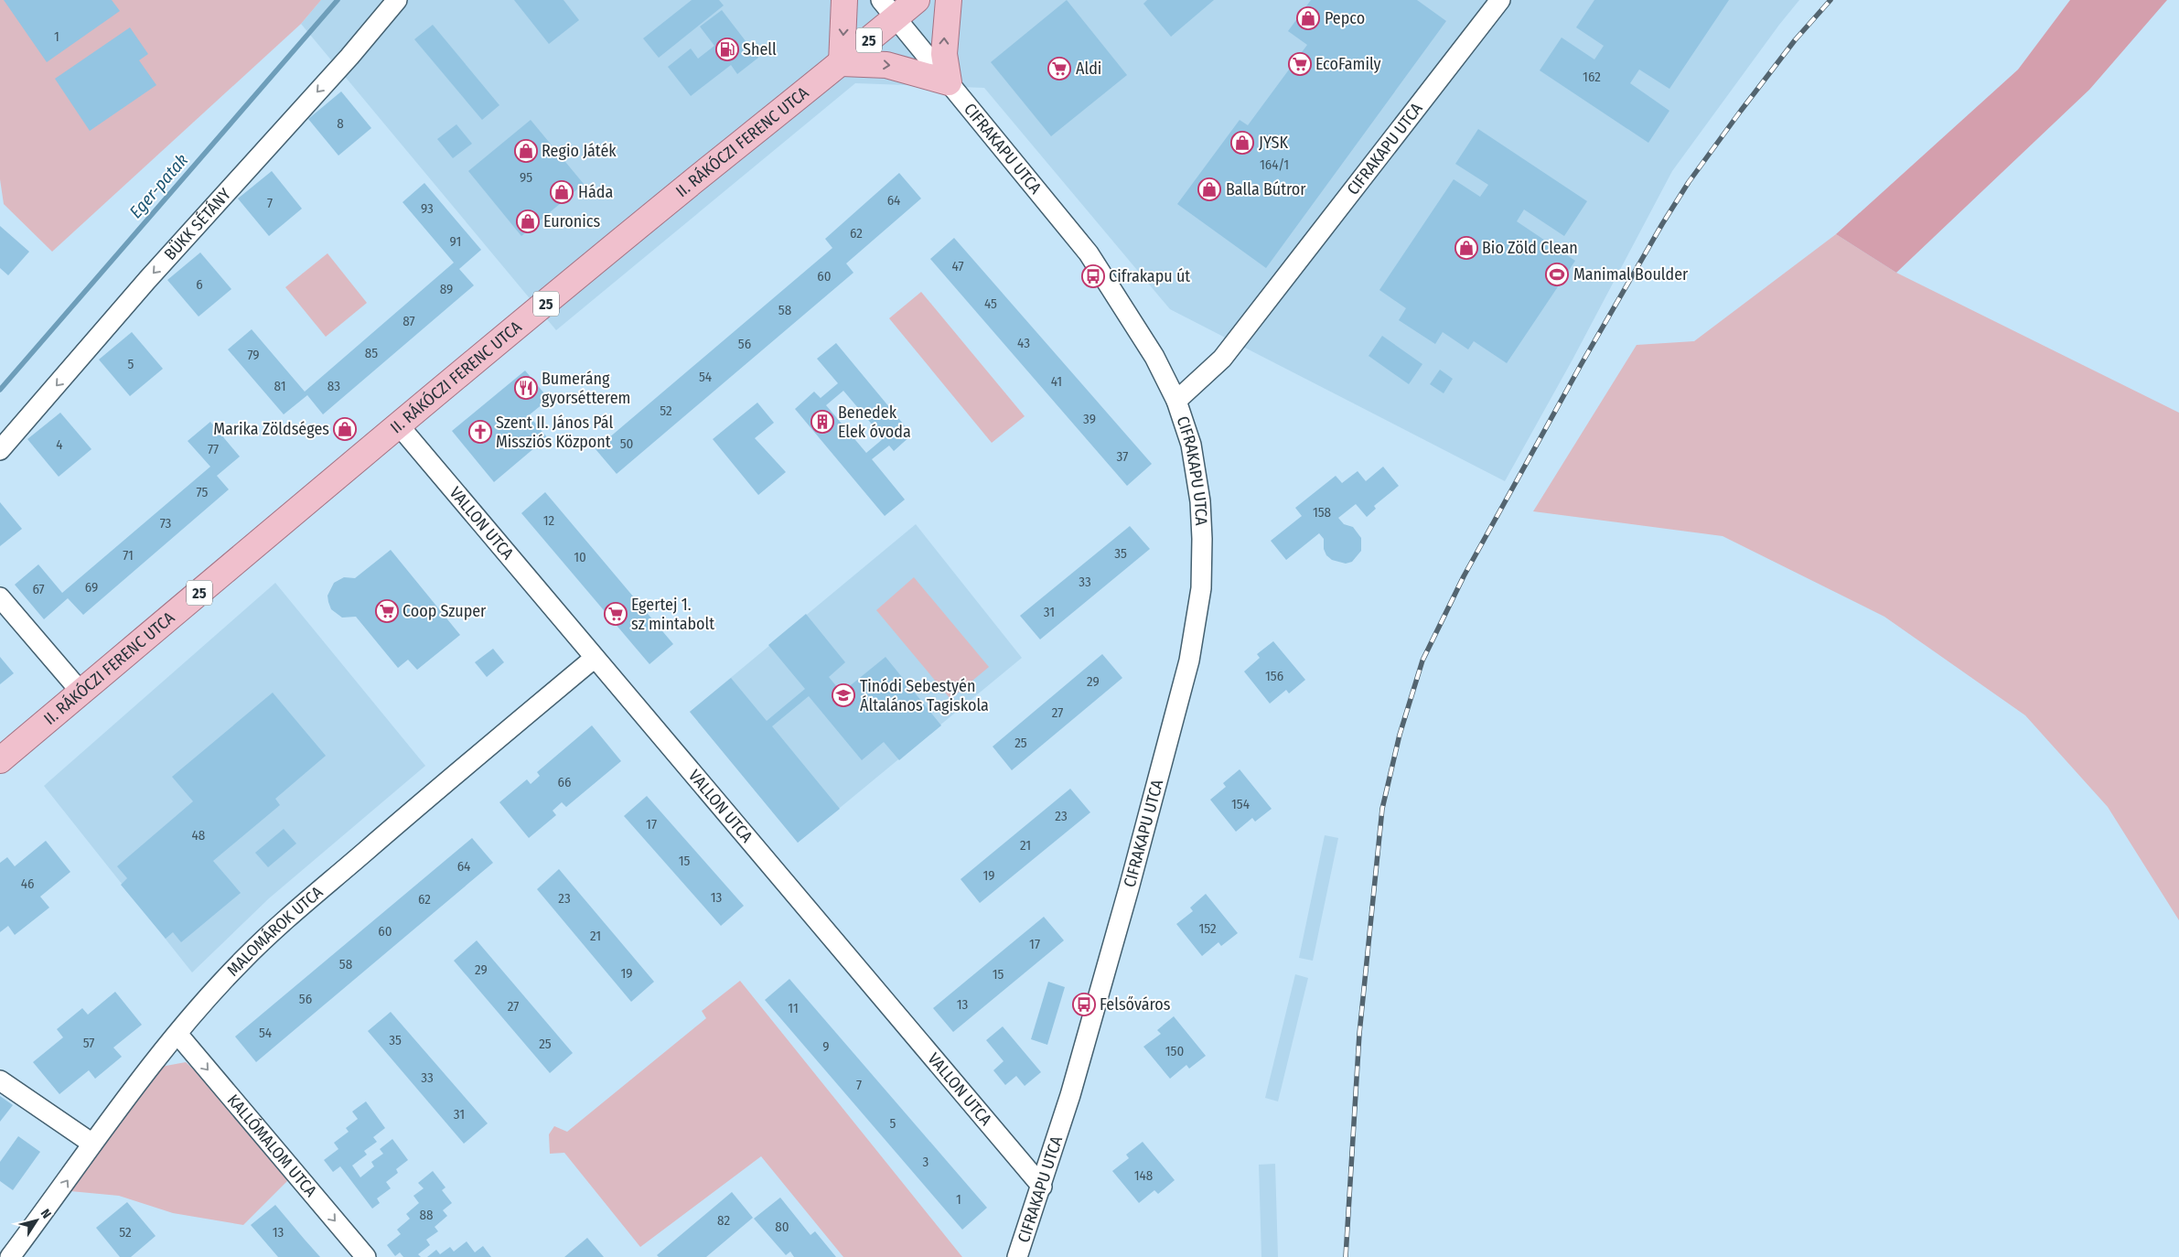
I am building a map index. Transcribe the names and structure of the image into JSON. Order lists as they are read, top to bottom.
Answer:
{
  "streets": {
    "main road": ["25", "II. RÁKÓCZI FERENC UTCA"],
    "street": [
      "CIFRAKAPU UTCA",
      "BÜKK SÉTÁNY",
      "VALLON UTCA",
      "MALOMÁROK UTCA",
      "KALLÓMALOM UTCA"
    ]
  },
  "crossings": [
    ["II. RÁKÓCZI FERENC UTCA", "CIFRAKAPU UTCA"],
    ["II. RÁKÓCZI FERENC UTCA", "VALLON UTCA"],
    ["CIFRAKAPU UTCA", "VALLON UTCA"],
    ["VALLON UTCA", "MALOMÁROK UTCA"],
    ["MALOMÁROK UTCA", "KALLÓMALOM UTCA"]
  ],
  "one_way": ["BÜKK SÉTÁNY", "KALLÓMALOM UTCA"],
  "water": ["Eger-patak"],
  "places": {
    "shop": [
      "Pepco",
      "JYSK",
      "Regio Játék",
      "Balla Bútror",
      "Háda",
      "Euronics",
      "Bio Zöld Clean",
      "Marika Zöldséges"
    ],
    "fuel station": ["Shell"],
    "supermarket": [
      "EcoFamily",
      "Aldi",
      "Coop Szuper",
      "Egertej 1. sz mintabolt"
    ],
    "sports": ["Manimal Boulder"],
    "bus stop": ["Cifrakapu út", "Felsőváros"],
    "restaurant": ["Bumeráng gyorsétterem"],
    "building": ["Benedek Elek óvoda"],
    "church": ["Szent II. János Pál Missziós Központ"],
    "school or university": ["Tinódi Sebestyén Általános Tagiskola"]
  },
  "house_numbers": [
    "1",
    "162",
    "8",
    "164/1",
    "95",
    "64",
    "7",
    "93",
    "62",
    "91",
    "47",
    "60",
    "6",
    "89",
    "45",
    "58",
    "87",
    "43",
    "56",
    "85",
    "79",
    "5",
    "54",
    "41",
    "81",
    "83",
    "52",
    "39",
    "50",
    "4",
    "77",
    "37",
    "75",
    "158",
    "12",
    "73",
    "35",
    "71",
    "10",
    "33",
    "69",
    "67",
    "31",
    "156",
    "29",
    "27",
    "25",
    "66",
    "154",
    "23",
    "17",
    "48",
    "21",
    "15",
    "64",
    "19",
    "46",
    "13",
    "23",
    "62",
    "152",
    "60",
    "21",
    "17",
    "58",
    "29",
    "19",
    "15",
    "56",
    "13",
    "27",
    "11",
    "54",
    "35",
    "57",
    "25",
    "9",
    "150",
    "33",
    "7",
    "31",
    "5",
    "3",
    "148",
    "1",
    "88",
    "82",
    "80",
    "52",
    "13"
  ],
  "north": "top right"
}
